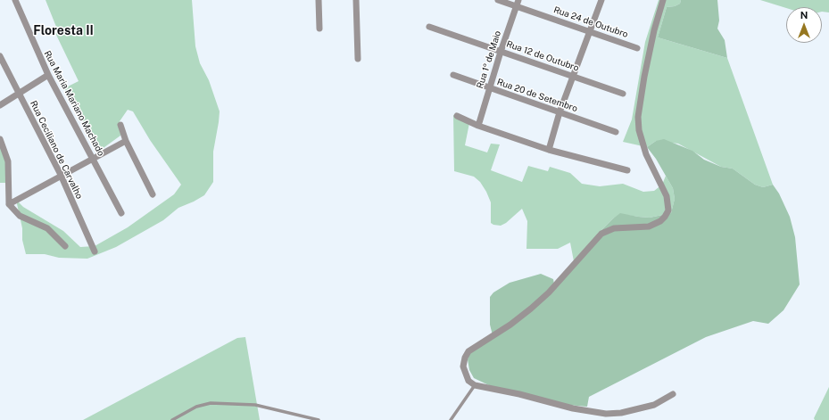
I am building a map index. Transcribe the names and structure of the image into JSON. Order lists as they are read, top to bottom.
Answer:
{
  "streets": {
    "street": [
      "Rua 24 de Outubro",
      "Rua 12 de Outubro",
      "Rua 1º de Maio",
      "Rua 20 de Setembro",
      "Rua Maria Mariano Machado",
      "Rua Ceciliano de Carvalho"
    ]
  },
  "crossings": [
    ["Rua 24 de Outubro", "Rua 1º de Maio"],
    ["Rua 12 de Outubro", "Rua 1º de Maio"],
    ["Rua 1º de Maio", "Rua 20 de Setembro"]
  ],
  "districts": ["Floresta II"],
  "north": "top"
}
